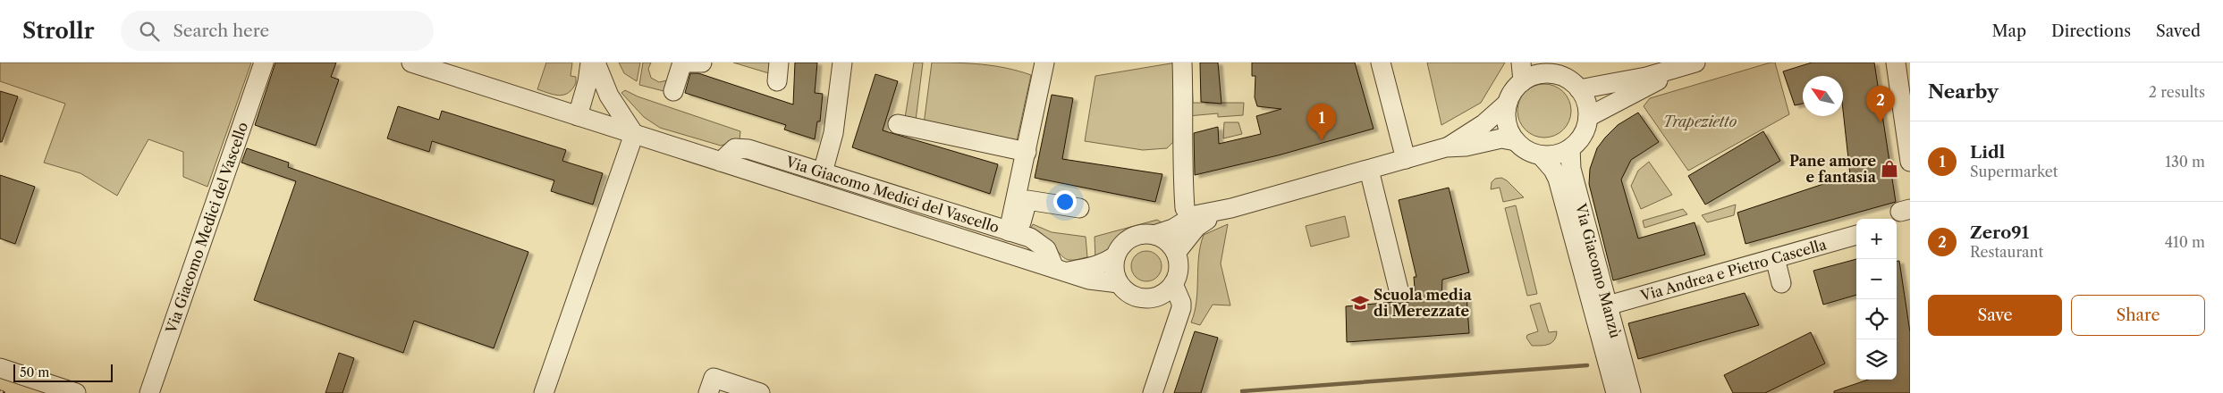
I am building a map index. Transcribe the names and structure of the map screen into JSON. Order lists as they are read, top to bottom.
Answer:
{
  "streets": {
    "street": ["Via Giacomo Medici del Vascello", "Via Andrea e Pietro Cascella", "Via Giacomo Manzù"]
  },
  "crossings": [
    ["Via Andrea e Pietro Cascella", "Via Giacomo Manzù"]
  ],
  "parks": ["Trapezietto"],
  "places": {
    "shop": ["Pane amore e fantasia"],
    "school or university": ["Scuola media di Merezzate"]
  },
  "scale_bar": "50 m",
  "north": "top left",
  "page": {
    "header": "Strollr",
    "search": "Search here",
    "nav": ["Map", "Directions", "Saved"],
    "heading": ["Nearby", "2 results"],
    "pins": ["2", "1"],
    "list": [
      {
        "mark": "1",
        "name": "Lidl",
        "note": "Supermarket",
        "value": "130 m"
      },
      {
        "mark": "2",
        "name": "Zero91",
        "note": "Restaurant",
        "value": "410 m"
      }
    ],
    "map_buttons": ["+", "−"],
    "buttons": ["Save", "Share"],
    "scale": "50 m"
  }
}
